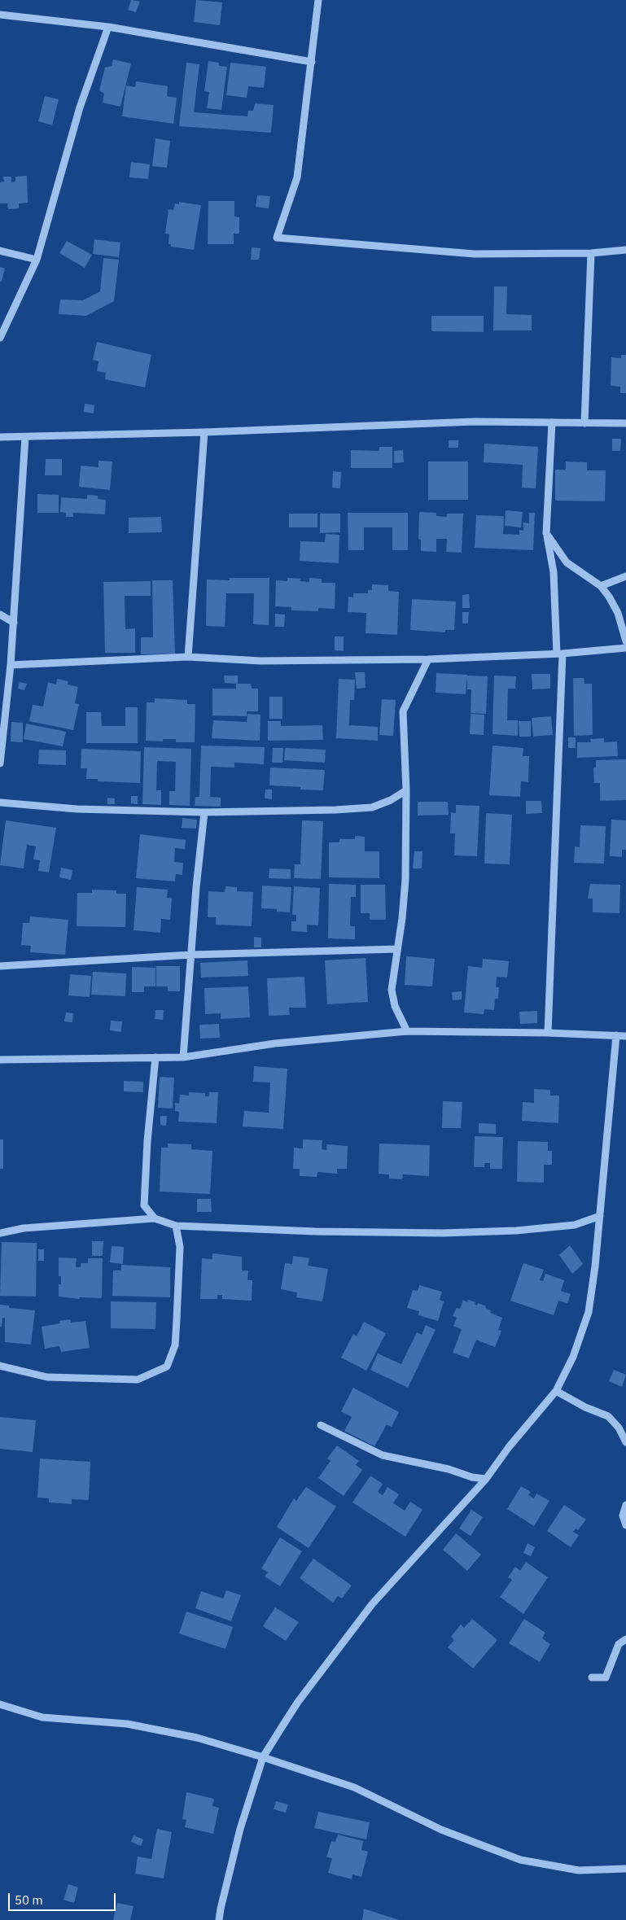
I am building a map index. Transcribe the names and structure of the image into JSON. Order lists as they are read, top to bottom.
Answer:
{
  "scale_bar": "50 m"
}
